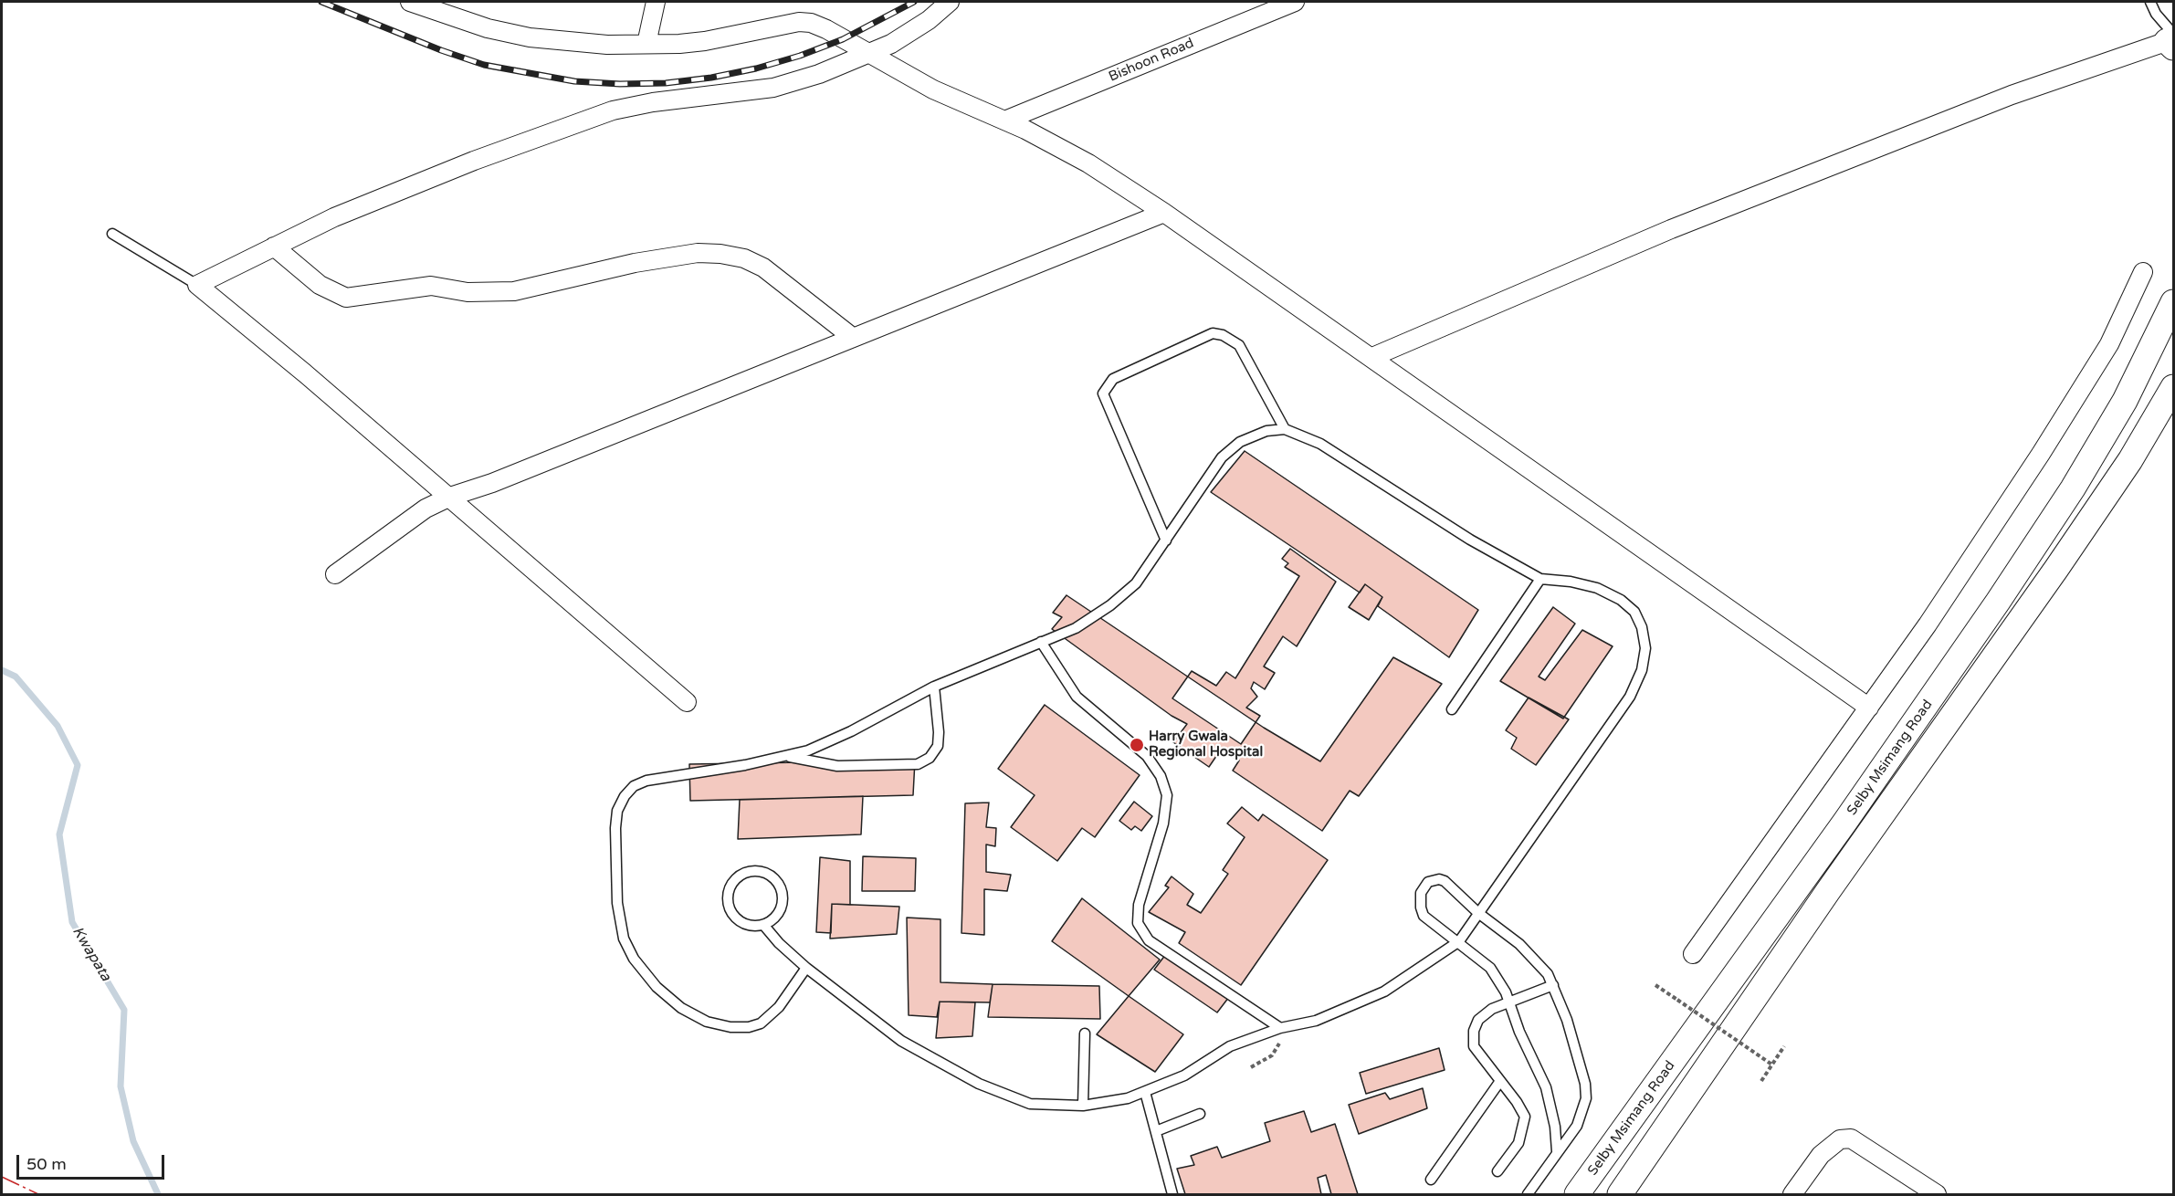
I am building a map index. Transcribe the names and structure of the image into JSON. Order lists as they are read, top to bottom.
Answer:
{
  "streets": {
    "main road": ["Selby Msimang Road"],
    "street": ["Bishoon Road"]
  },
  "water": ["Kwapata"],
  "places": ["Harry Gwala Regional Hospital"],
  "scale_bar": "50 m"
}
